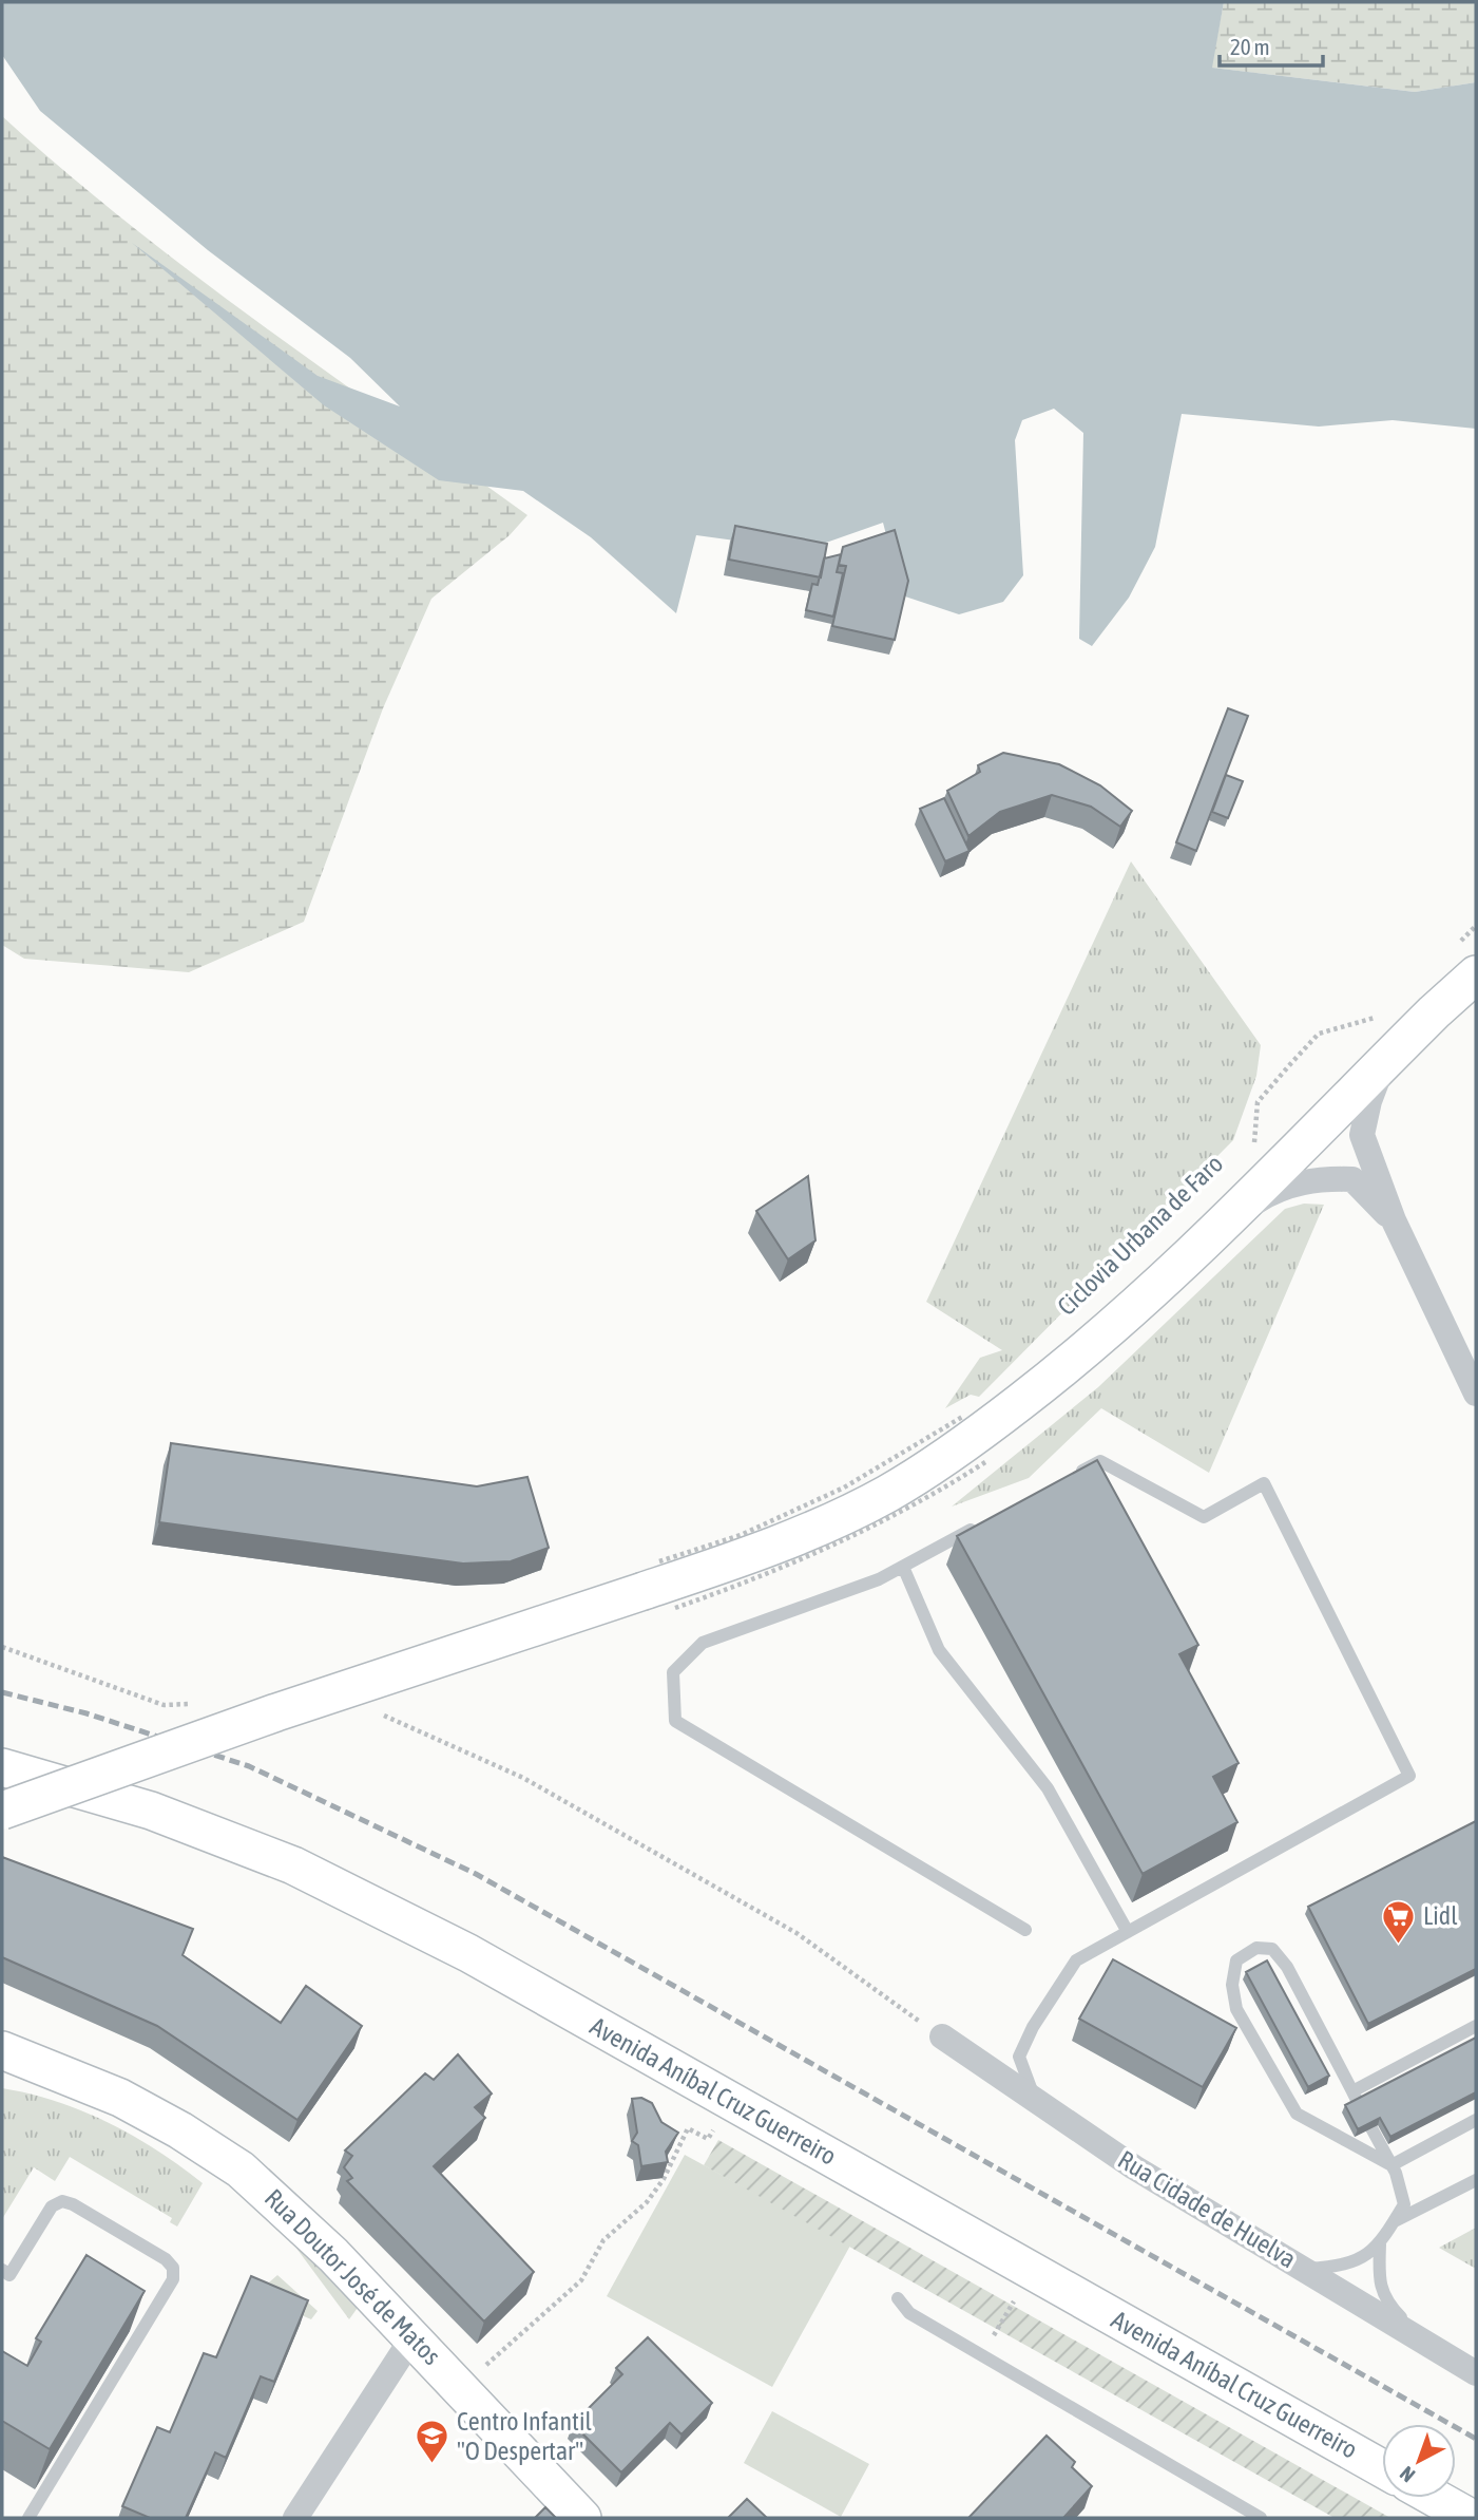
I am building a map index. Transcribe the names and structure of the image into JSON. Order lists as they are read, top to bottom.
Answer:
{
  "streets": {
    "street": ["Avenida Aníbal Cruz Guerreiro", "Rua Cidade de Huelva", "Rua Doutor José de Matos"],
    "path": ["Ciclovia Urbana de Faro"]
  },
  "places": {
    "supermarket": ["Lidl"],
    "school or university": ["Centro Infantil \"O Despertar\""]
  },
  "scale_bar": "20 m",
  "north": "bottom left"
}
